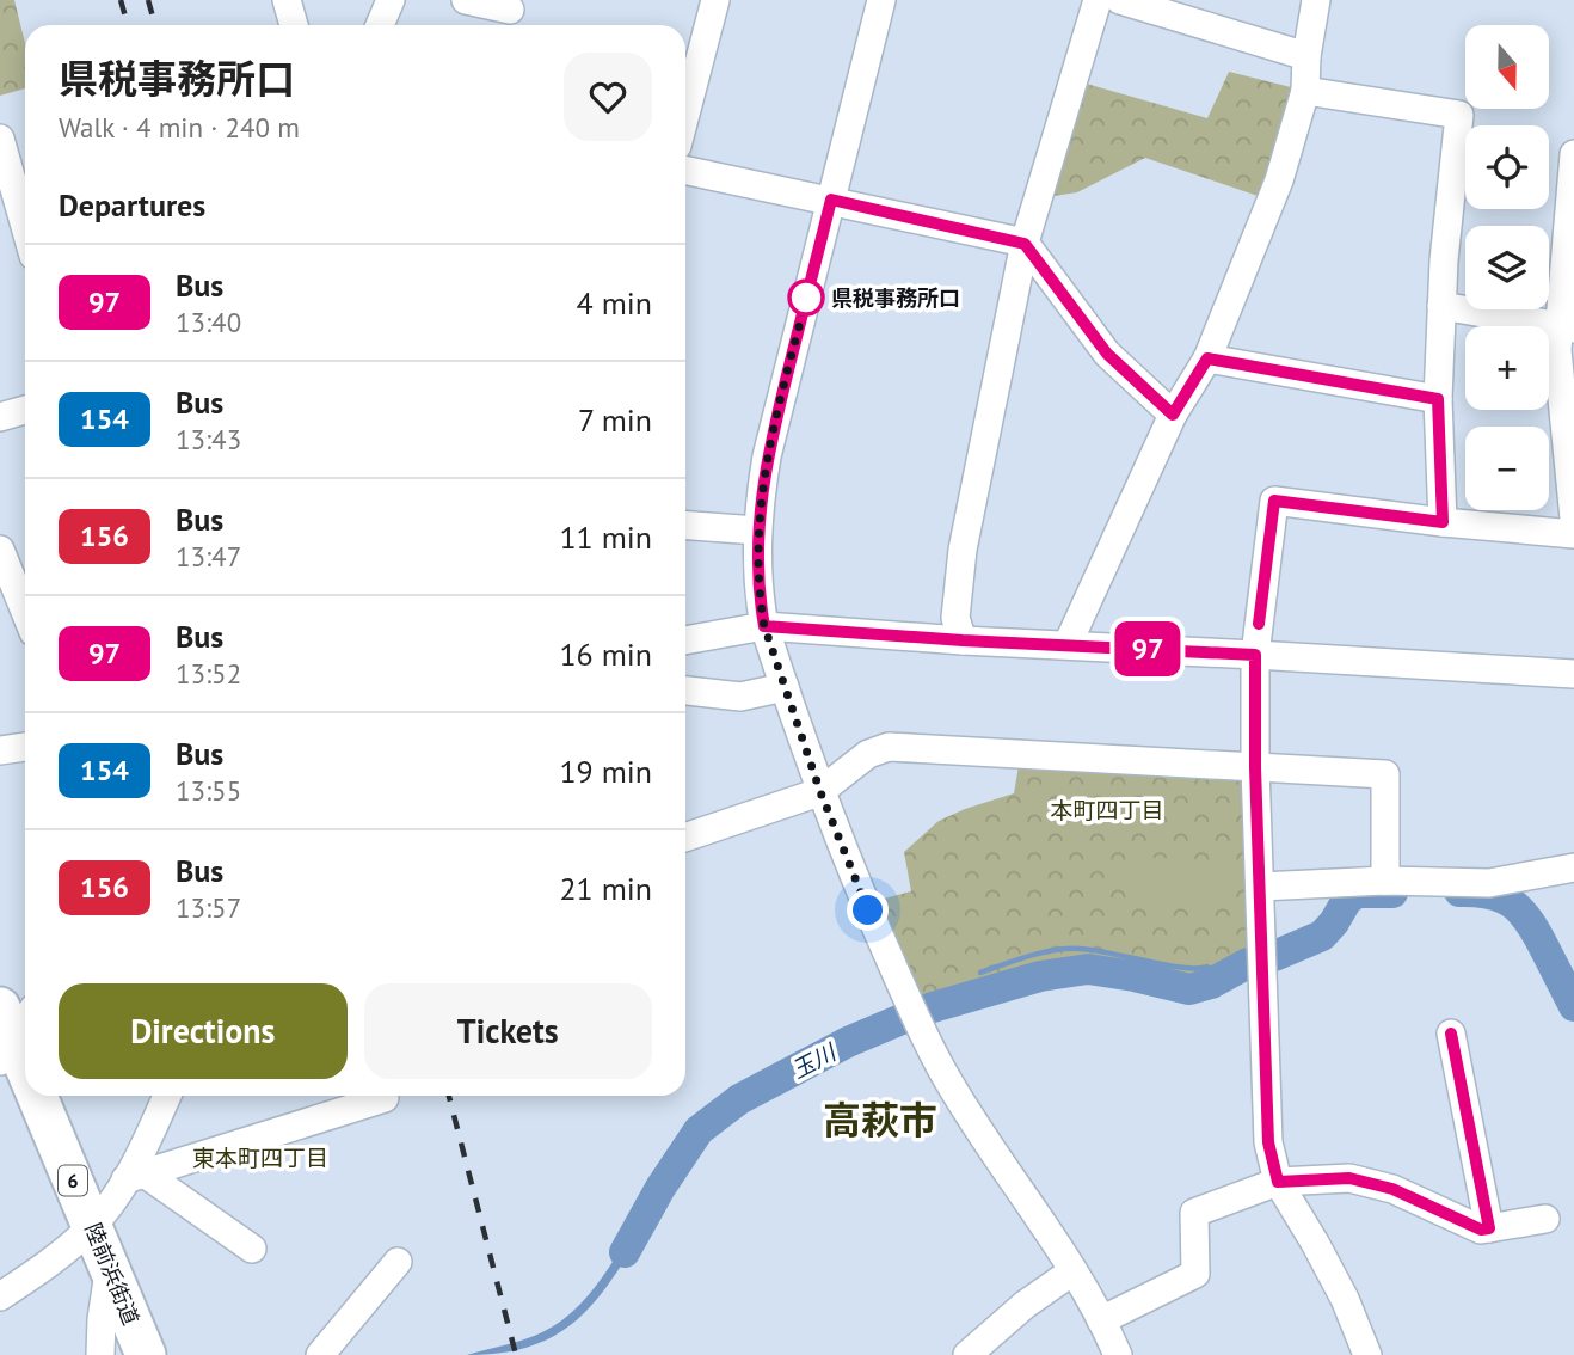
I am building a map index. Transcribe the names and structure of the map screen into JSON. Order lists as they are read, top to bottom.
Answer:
{
  "streets": {
    "highway": ["6", "陸前浜街道"]
  },
  "districts": ["本町四丁目", "高萩市", "東本町四丁目"],
  "water": ["玉川"],
  "places": ["県税事務所口"],
  "lines": ["bus line 97"],
  "north": "bottom",
  "page": {
    "on_map": "97",
    "map_buttons": ["+", "−"],
    "heading": [
      ["県税事務所口", "Walk · 4 min · 240 m"],
      "Departures"
    ],
    "list": [
      {
        "mark": "97",
        "name": "Bus",
        "note": "13:40",
        "value": "4 min"
      },
      {
        "mark": "154",
        "name": "Bus",
        "note": "13:43",
        "value": "7 min"
      },
      {
        "mark": "156",
        "name": "Bus",
        "note": "13:47",
        "value": "11 min"
      },
      {
        "mark": "97",
        "name": "Bus",
        "note": "13:52",
        "value": "16 min"
      },
      {
        "mark": "154",
        "name": "Bus",
        "note": "13:55",
        "value": "19 min"
      },
      {
        "mark": "156",
        "name": "Bus",
        "note": "13:57",
        "value": "21 min"
      }
    ],
    "buttons": ["Directions", "Tickets"]
  }
}
